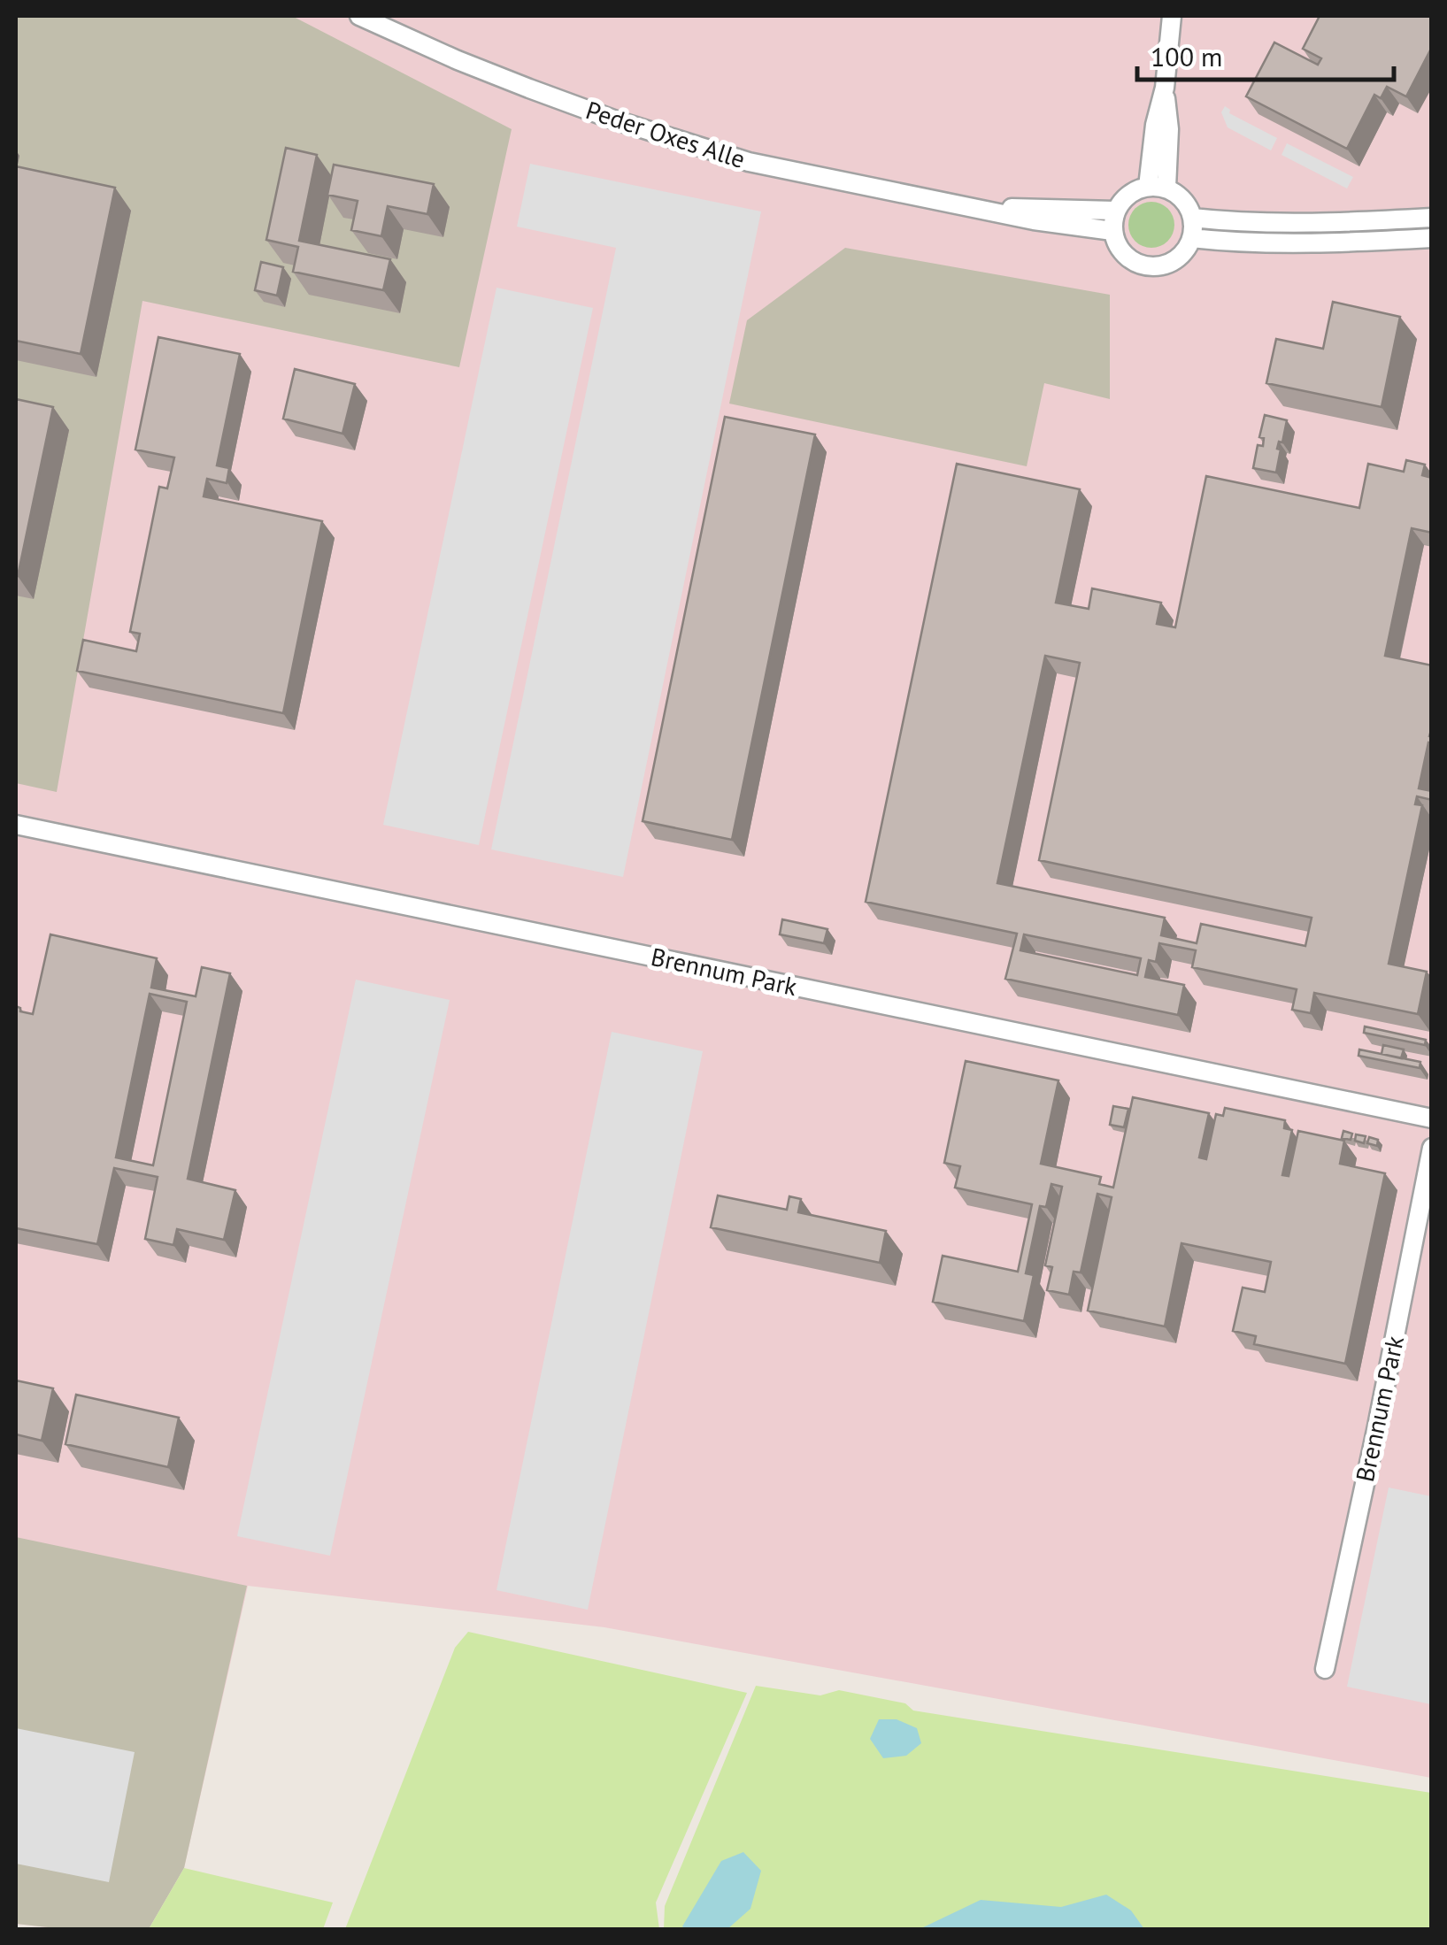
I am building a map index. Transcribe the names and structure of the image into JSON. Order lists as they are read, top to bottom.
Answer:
{
  "streets": {
    "street": ["Peder Oxes Alle", "Brennum Park"]
  },
  "scale_bar": "100 m"
}
